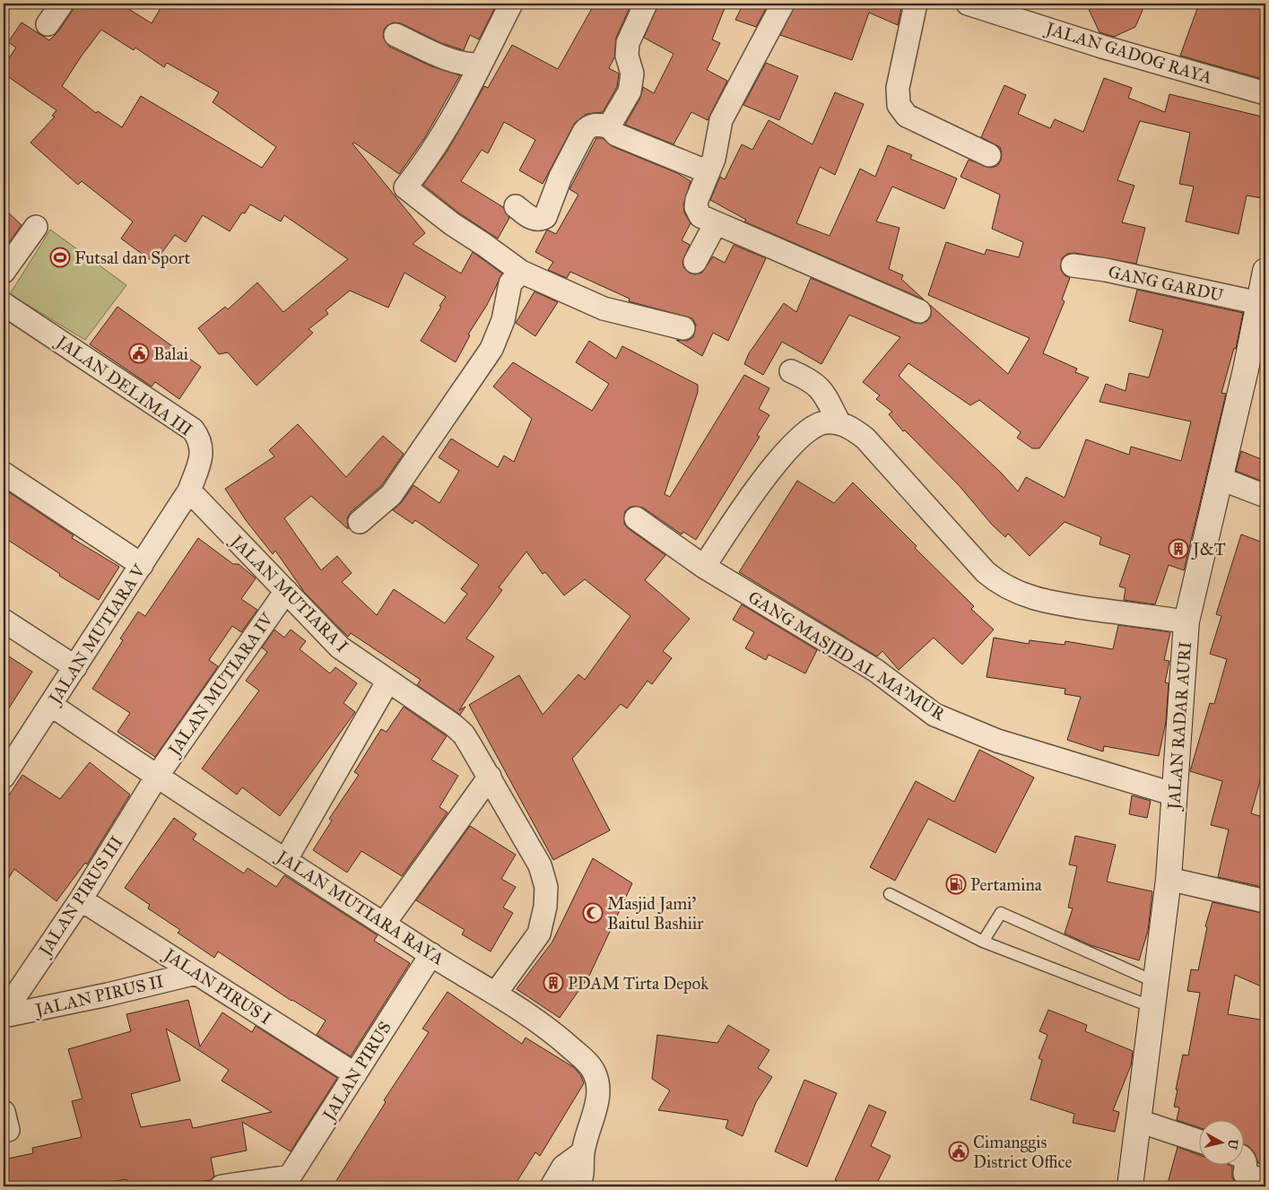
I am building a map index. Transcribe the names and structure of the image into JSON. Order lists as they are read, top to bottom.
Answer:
{
  "streets": {
    "main road": ["JALAN RADAR AURI"],
    "street": [
      "JALAN GADOG RAYA",
      "GANG GARDU",
      "JALAN DELIMA III",
      "JALAN MUTIARA I",
      "JALAN MUTIARA V",
      "GANG MASJID AL MA'MUR",
      "JALAN MUTIARA IV",
      "JALAN PIRUS III",
      "JALAN MUTIARA RAYA",
      "JALAN PIRUS I",
      "JALAN PIRUS II",
      "JALAN PIRUS"
    ]
  },
  "crossings": [
    ["GANG GARDU", "JALAN RADAR AURI"],
    ["JALAN DELIMA III", "JALAN MUTIARA I"],
    ["JALAN DELIMA III", "JALAN MUTIARA V"],
    ["JALAN MUTIARA I", "JALAN MUTIARA V"],
    ["JALAN MUTIARA I", "JALAN MUTIARA IV"],
    ["JALAN MUTIARA I", "JALAN MUTIARA RAYA"],
    ["JALAN MUTIARA V", "JALAN MUTIARA RAYA"],
    ["GANG MASJID AL MA'MUR", "JALAN RADAR AURI"],
    ["JALAN MUTIARA IV", "JALAN PIRUS III"],
    ["JALAN MUTIARA IV", "JALAN MUTIARA RAYA"],
    ["JALAN PIRUS III", "JALAN MUTIARA RAYA"],
    ["JALAN PIRUS III", "JALAN PIRUS I"],
    ["JALAN MUTIARA RAYA", "JALAN PIRUS"],
    ["JALAN PIRUS I", "JALAN PIRUS II"],
    ["JALAN PIRUS I", "JALAN PIRUS"]
  ],
  "places": {
    "sports": ["Futsal dan Sport"],
    "public building": ["Balai", "Cimanggis District Office"],
    "building": ["J&T", "PDAM Tirta Depok"],
    "fuel station": ["Pertamina"],
    "mosque": ["Masjid Jami' Baitul Bashiir"]
  },
  "north": "right"
}
